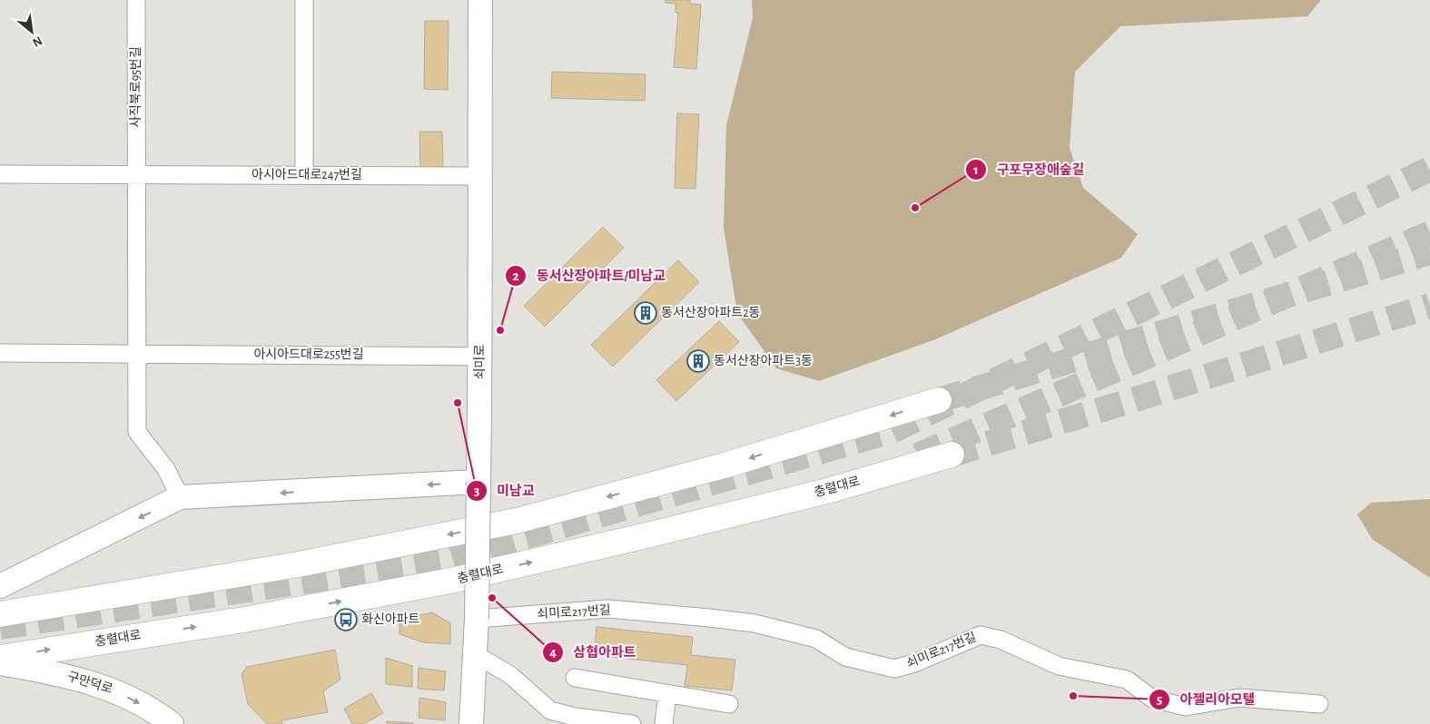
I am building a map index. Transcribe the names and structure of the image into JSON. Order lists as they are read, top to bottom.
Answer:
{
  "streets": {
    "main road": ["쇠미로", "충렬대로", "구만덕로"],
    "street": [
      "사직북로95번길",
      "아시아드대로247번길",
      "아시아드대로255번길",
      "쇠미로217번길"
    ]
  },
  "crossings": [
    ["사직북로95번길", "아시아드대로247번길"],
    ["아시아드대로247번길", "쇠미로"],
    ["아시아드대로255번길", "쇠미로"],
    ["쇠미로", "쇠미로217번길"]
  ],
  "one_way": ["구만덕로"],
  "places": {
    "other": [
      "구포무장애숲길",
      "동서산장아파트/미남교",
      "미남교",
      "삼협아파트",
      "아젤리아모텔"
    ],
    "building": ["동서산장아파트2동", "동서산장아파트3동"],
    "bus stop": ["화신아파트"]
  },
  "north": "bottom right"
}
